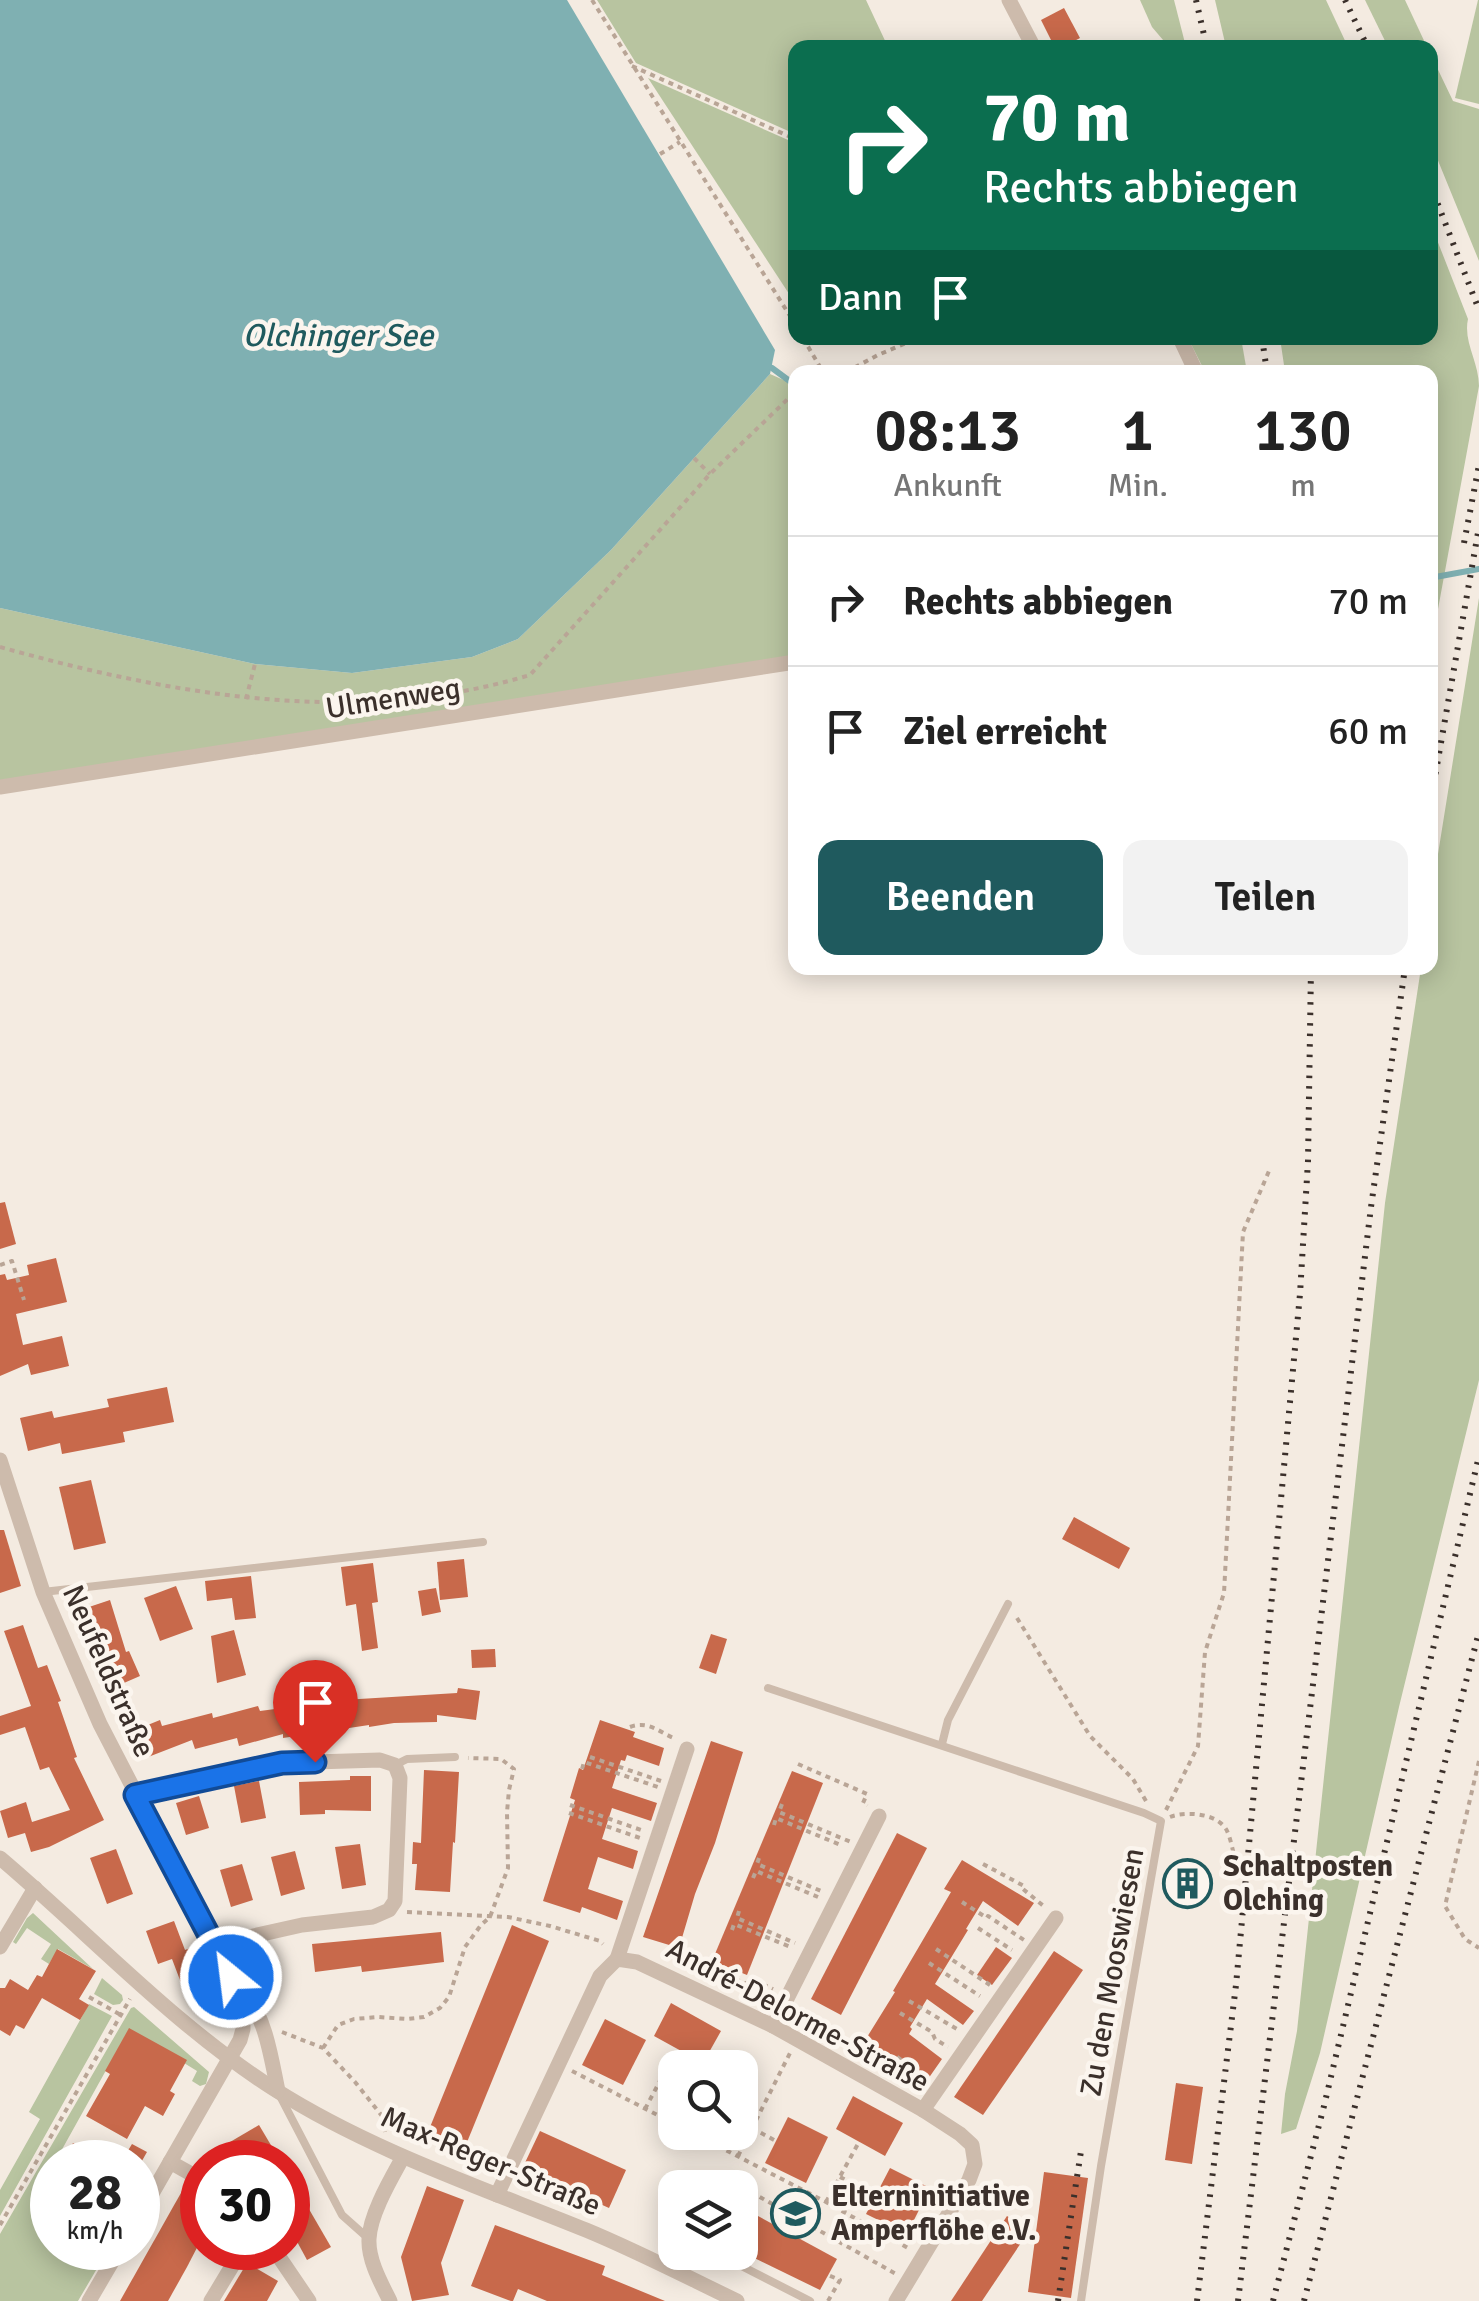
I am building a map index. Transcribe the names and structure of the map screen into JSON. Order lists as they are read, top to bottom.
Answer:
{
  "streets": {
    "street": [
      "Ulmenweg",
      "Neufeldstraße",
      "André-Delorme-Straße",
      "Max-Reger-Straße"
    ],
    "lane": ["Zu den Mooswiesen"]
  },
  "crossings": [
    ["Neufeldstraße", "Max-Reger-Straße"],
    ["André-Delorme-Straße", "Max-Reger-Straße"]
  ],
  "water": ["Olchinger See"],
  "places": {
    "building": ["Schaltposten Olching"],
    "school or university": ["Elterninitiative Amperflöhe e.V."]
  },
  "page": {
    "turn": ["70 m", "Rechts abbiegen"],
    "then": "Dann",
    "eta": [
      "08:13",
      "Ankunft",
      "1",
      "Min.",
      "130",
      "m"
    ],
    "list": [
      {
        "name": "Rechts abbiegen",
        "value": "70 m"
      },
      {
        "name": "Ziel erreicht",
        "value": "60 m"
      }
    ],
    "buttons": ["Beenden", "Teilen"],
    "speed": "28 km/h",
    "limit": "30"
  }
}
